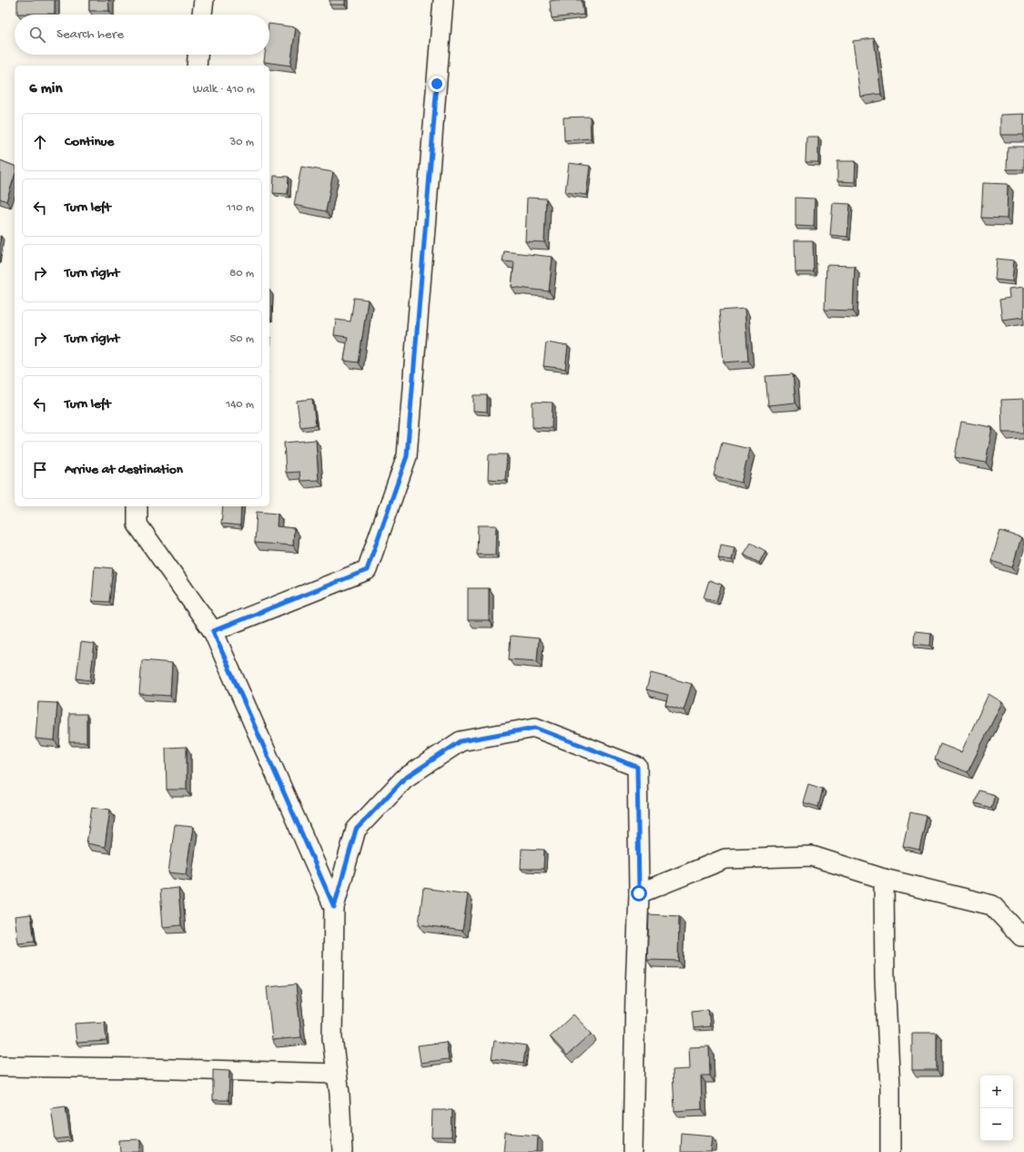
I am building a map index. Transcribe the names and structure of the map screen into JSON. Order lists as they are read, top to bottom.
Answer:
{
  "page": {
    "search": "Search here",
    "heading": ["6 min", "Walk · 410 m"],
    "list": [
      ["Continue", "30 m"],
      ["Turn left", "110 m"],
      ["Turn right", "80 m"],
      ["Turn right", "50 m"],
      ["Turn left", "140 m"],
      "Arrive at destination"
    ],
    "map_buttons": ["+", "−"]
  }
}
